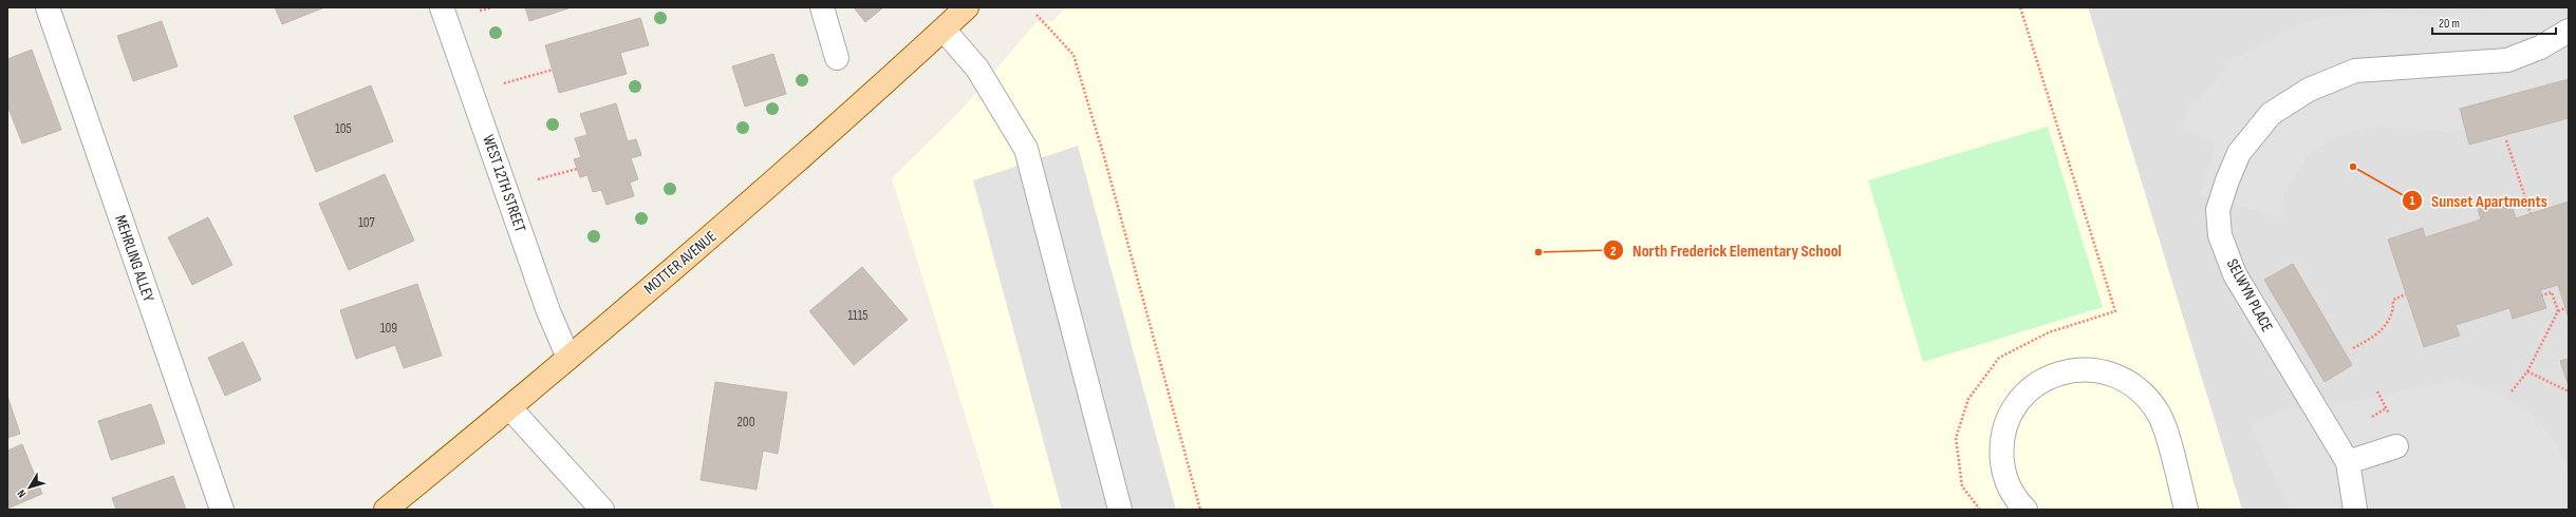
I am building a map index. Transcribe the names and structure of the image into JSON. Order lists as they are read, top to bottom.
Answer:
{
  "streets": {
    "main road": ["MOTTER AVENUE"],
    "street": ["WEST 12TH STREET", "MEHRLING ALLEY", "SELWYN PLACE"]
  },
  "crossings": [
    ["WEST 12TH STREET", "MOTTER AVENUE"]
  ],
  "places": ["Sunset Apartments", "North Frederick Elementary School"],
  "house_numbers": [
    "105",
    "107",
    "1115",
    "109",
    "200"
  ],
  "scale_bar": "20 m",
  "north": "bottom left"
}
